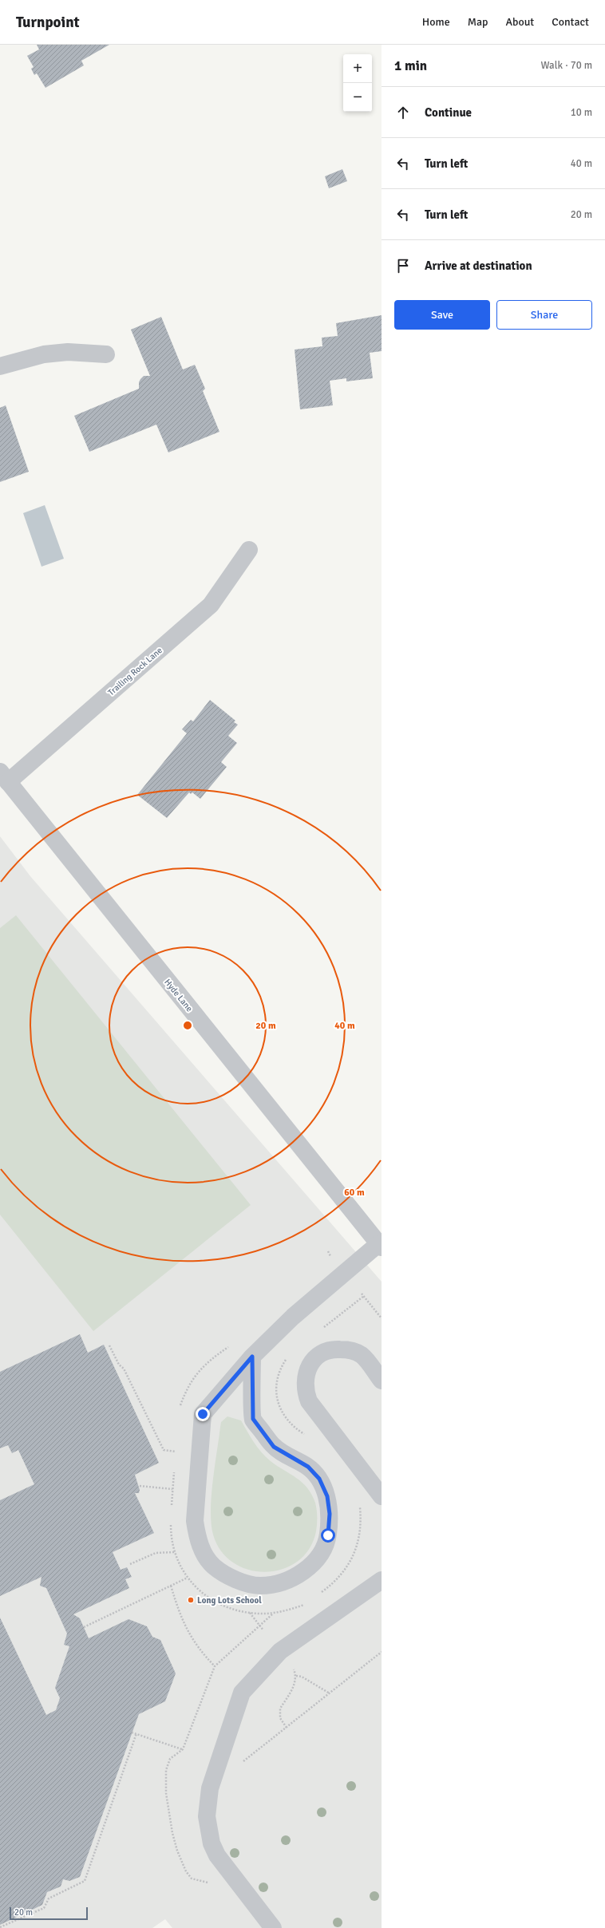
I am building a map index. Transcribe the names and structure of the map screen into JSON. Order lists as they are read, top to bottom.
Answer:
{
  "streets": {
    "street": ["Trailing Rock Lane", "Hyde Lane"]
  },
  "crossings": [
    ["Trailing Rock Lane", "Hyde Lane"]
  ],
  "places": ["Long Lots School"],
  "scale_bar": "20 m",
  "page": {
    "header": "Turnpoint",
    "nav": [
      "Home",
      "Map",
      "About",
      "Contact"
    ],
    "heading": ["1 min", "Walk · 70 m"],
    "map_buttons": ["+", "−"],
    "list": [
      ["Continue", "10 m"],
      ["Turn left", "40 m"],
      ["Turn left", "20 m"],
      "Arrive at destination"
    ],
    "buttons": ["Save", "Share"],
    "scale": "20 m"
  },
  "rings": ["20 m", "40 m", "60 m"]
}
